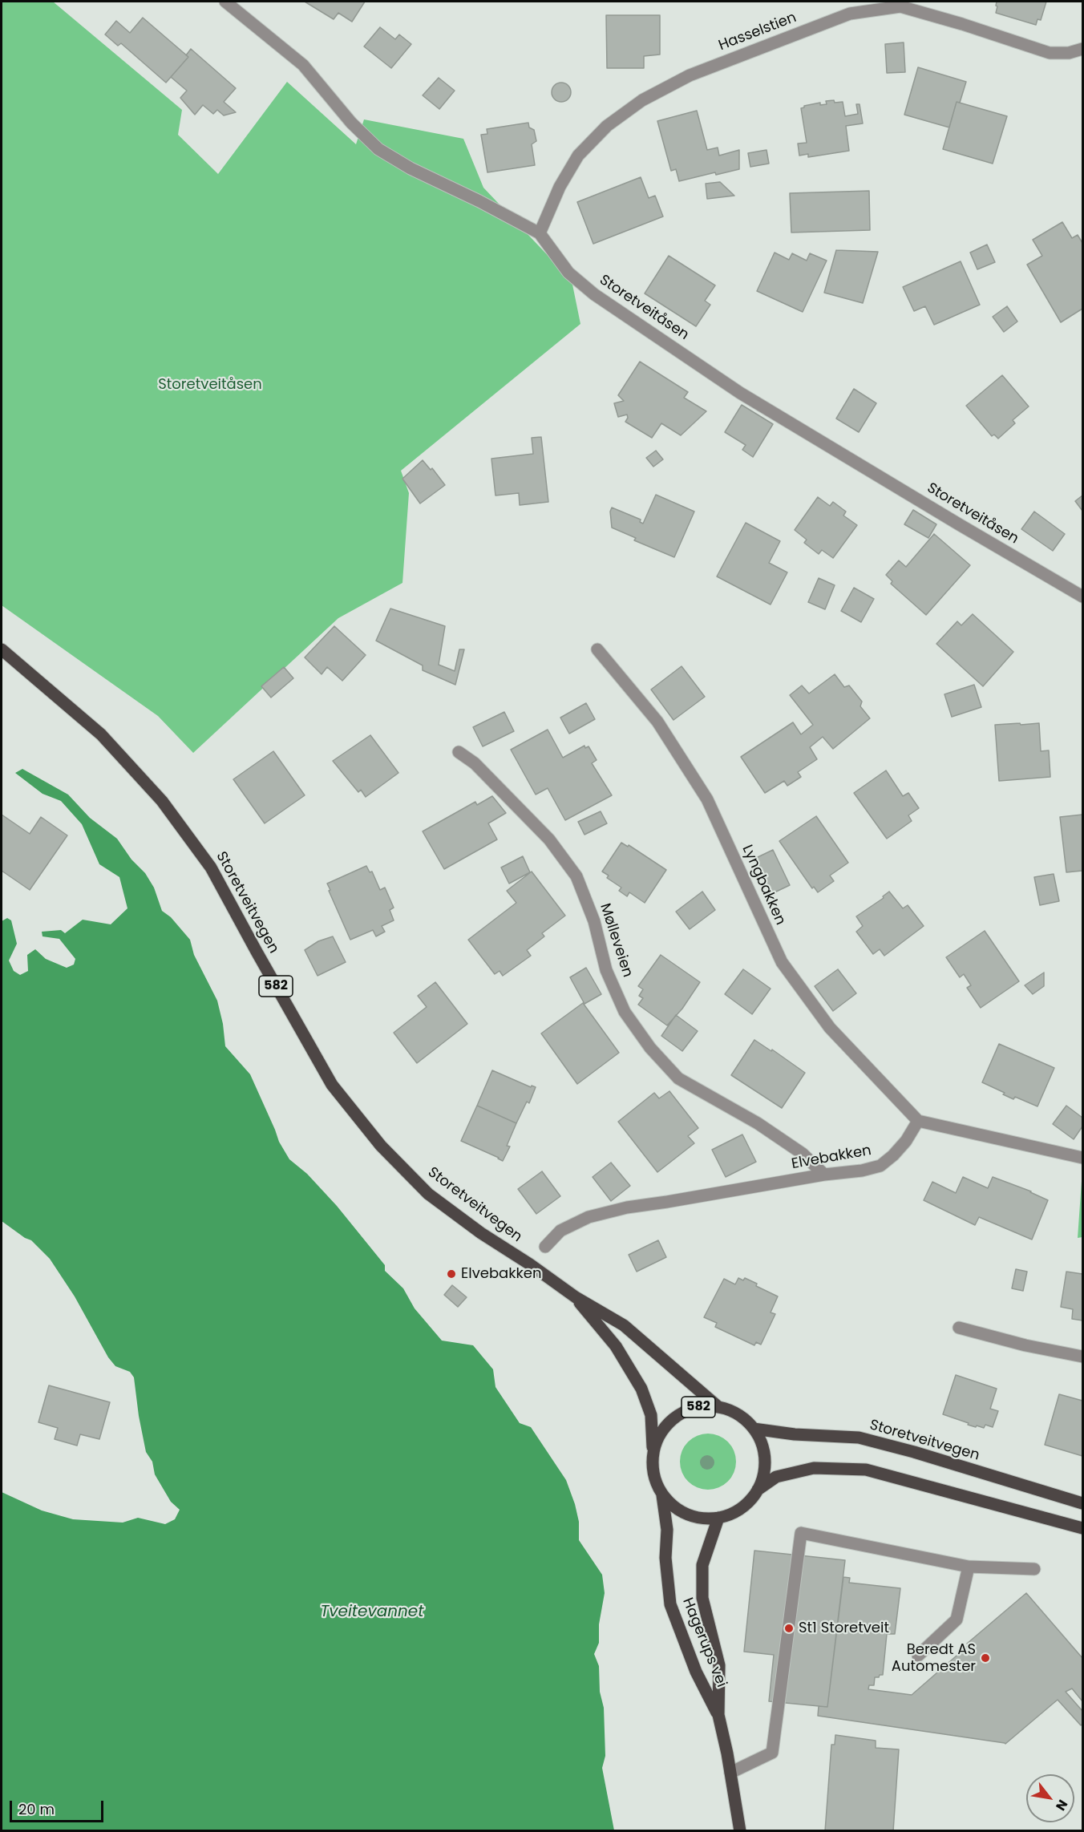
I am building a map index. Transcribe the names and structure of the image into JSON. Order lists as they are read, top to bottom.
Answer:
{
  "streets": {
    "main road": ["Storetveitvegen", "582", "Hagerups vei"],
    "street": [
      "Hasselstien",
      "Storetveitåsen",
      "Lyngbakken",
      "Mølleveien",
      "Elvebakken"
    ]
  },
  "crossings": [
    ["Hasselstien", "Storetveitåsen"],
    ["Lyngbakken", "Elvebakken"],
    ["Storetveitvegen", "582"],
    ["Storetveitvegen", "Hagerups vei"],
    ["Mølleveien", "Elvebakken"],
    ["582", "Hagerups vei"]
  ],
  "water": ["Tveitevannet"],
  "parks": ["Storetveitåsen"],
  "places": ["Elvebakken", "St1 Storetveit", "Beredt AS Automester"],
  "scale_bar": "20 m",
  "north": "bottom right"
}
